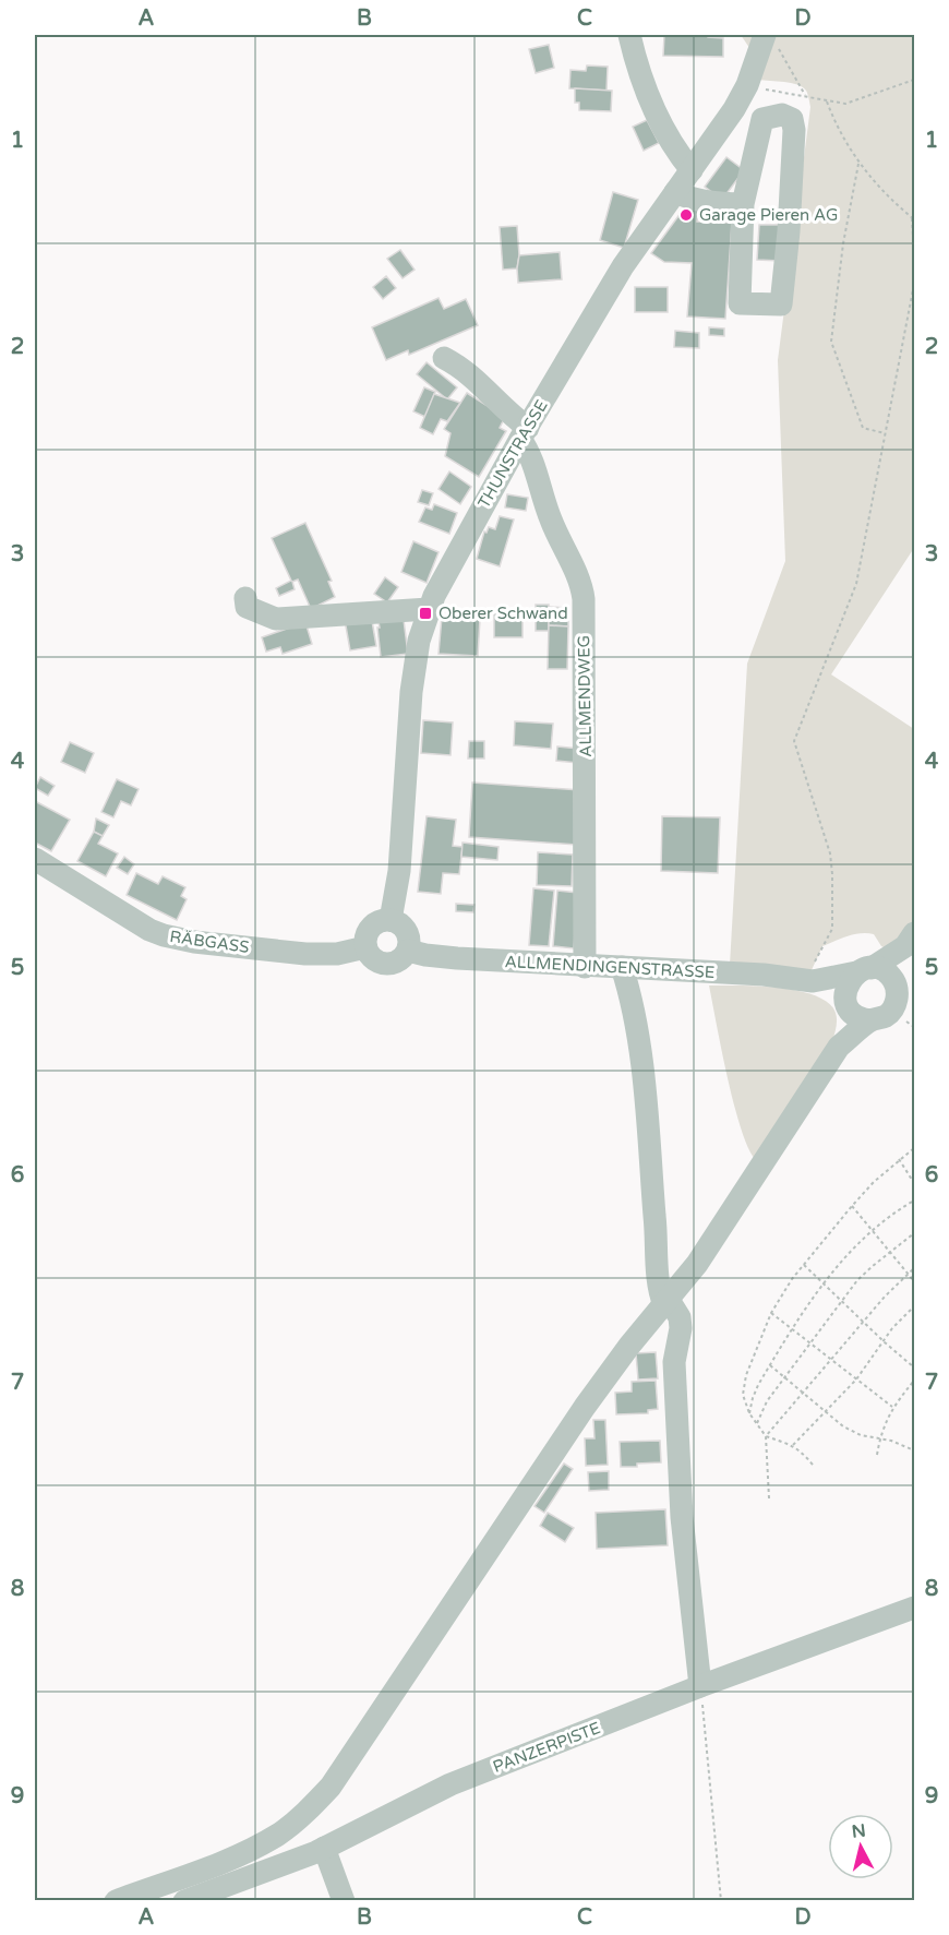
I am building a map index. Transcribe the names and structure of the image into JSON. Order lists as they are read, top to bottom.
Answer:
{
  "streets": {
    "street": [
      "THUNSTRASSE",
      "ALLMENDWEG",
      "RÄBGASS",
      "ALLMENDINGENSTRASSE",
      "PANZERPISTE"
    ]
  },
  "crossings": [
    ["THUNSTRASSE", "ALLMENDWEG"],
    ["THUNSTRASSE", "RÄBGASS"],
    ["THUNSTRASSE", "ALLMENDINGENSTRASSE"],
    ["ALLMENDWEG", "ALLMENDINGENSTRASSE"],
    ["RÄBGASS", "ALLMENDINGENSTRASSE"]
  ],
  "places": {
    "other": ["Garage Pieren AG"],
    "transit": ["Oberer Schwand"]
  },
  "north": "top",
  "grid": {
    "columns": [
      "A",
      "B",
      "C",
      "D"
    ],
    "rows": [
      "1",
      "2",
      "3",
      "4",
      "5",
      "6",
      "7",
      "8",
      "9"
    ]
  }
}
